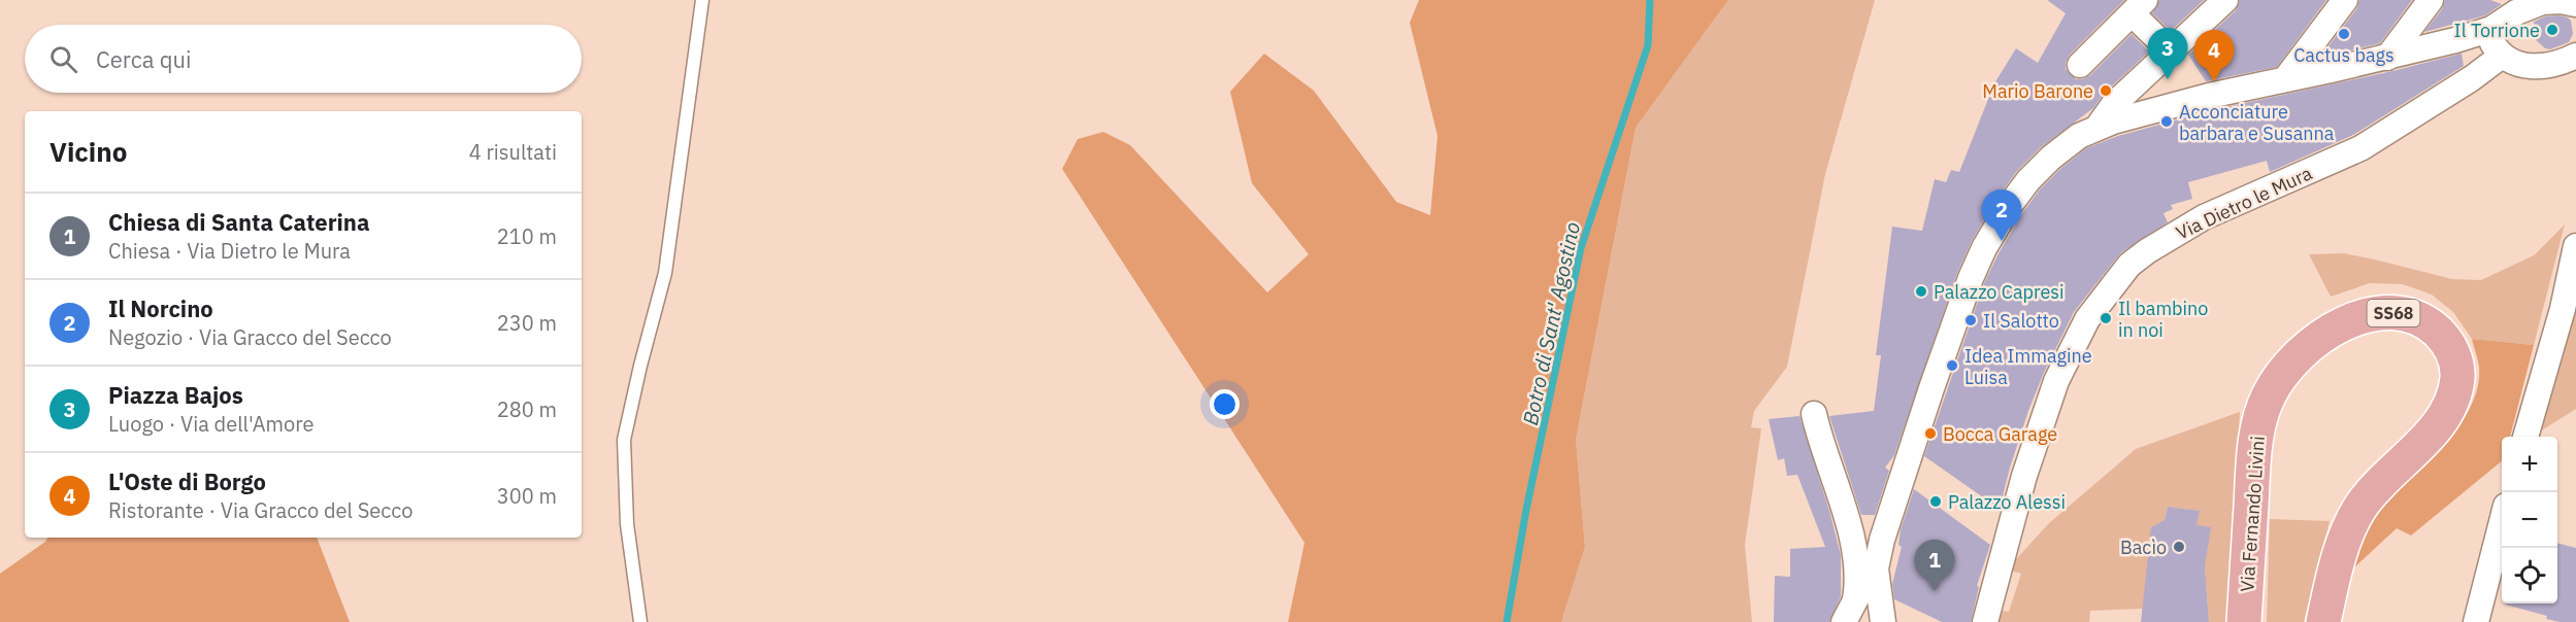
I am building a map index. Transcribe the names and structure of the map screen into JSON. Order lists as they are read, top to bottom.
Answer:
{
  "streets": {
    "main road": ["SS68", "Via Fernando Livini"],
    "street": ["Via Dietro le Mura"]
  },
  "water": ["Botro di Sant' Agostino"],
  "places": [
    "Il Torrione",
    "Cactus bags",
    "Mario Barone",
    "Acconciature barbara e Susanna",
    "Palazzo Capresi",
    "Il bambino in noi",
    "Il Salotto",
    "Idea Immagine Luisa",
    "Bocca Garage",
    "Palazzo Alessi",
    "Bacìo"
  ],
  "page": {
    "search": "Cerca qui",
    "pins": [
      "3",
      "4",
      "2",
      "1"
    ],
    "heading": ["Vicino", "4 risultati"],
    "list": [
      {
        "mark": "1",
        "name": "Chiesa di Santa Caterina",
        "note": "Chiesa · Via Dietro le Mura",
        "value": "210 m"
      },
      {
        "mark": "2",
        "name": "Il Norcino",
        "note": "Negozio · Via Gracco del Secco",
        "value": "230 m"
      },
      {
        "mark": "3",
        "name": "Piazza Bajos",
        "note": "Luogo · Via dell'Amore",
        "value": "280 m"
      },
      {
        "mark": "4",
        "name": "L'Oste di Borgo",
        "note": "Ristorante · Via Gracco del Secco",
        "value": "300 m"
      }
    ],
    "map_buttons": ["+", "−"]
  }
}
